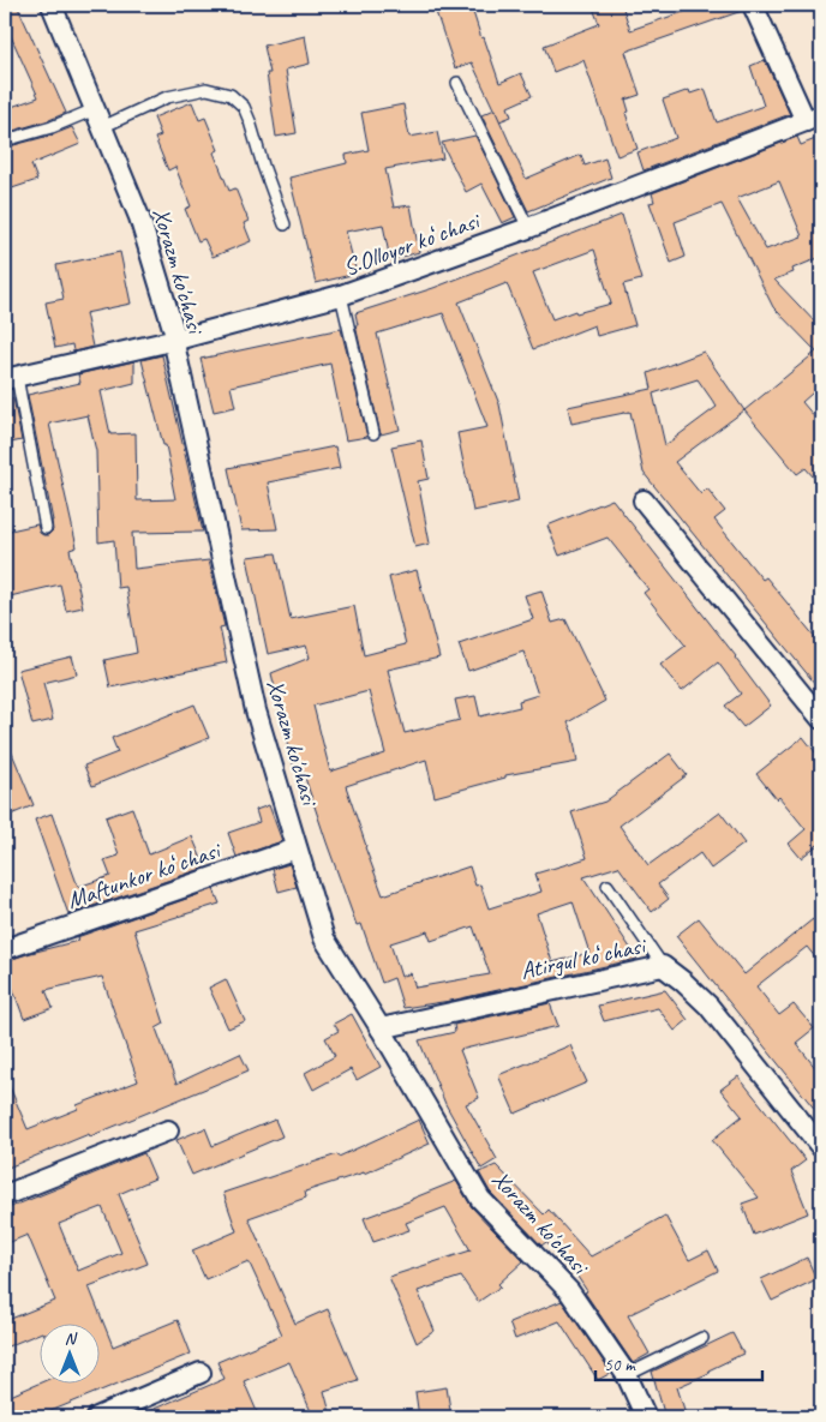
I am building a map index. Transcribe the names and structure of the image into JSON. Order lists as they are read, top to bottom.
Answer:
{
  "streets": {
    "street": [
      "S.Olloyor koʻchasi",
      "Xorazm ko'chasi",
      "Maftunkor koʻchasi",
      "Atirgul koʻchasi"
    ]
  },
  "crossings": [
    ["S.Olloyor koʻchasi", "Xorazm ko'chasi"],
    ["Xorazm ko'chasi", "Maftunkor koʻchasi"],
    ["Xorazm ko'chasi", "Atirgul koʻchasi"]
  ],
  "scale_bar": "50 m",
  "north": "top"
}
